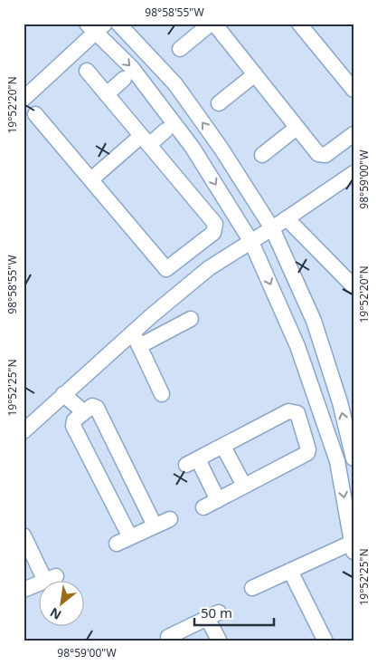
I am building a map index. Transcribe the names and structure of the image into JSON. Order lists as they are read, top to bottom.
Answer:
{
  "scale_bar": "50 m",
  "north": "bottom left",
  "coordinates": [
    "98°58'55\"W",
    "19°52'20\"N",
    "98°59'00\"W",
    "19°52'25\"N"
  ]
}
